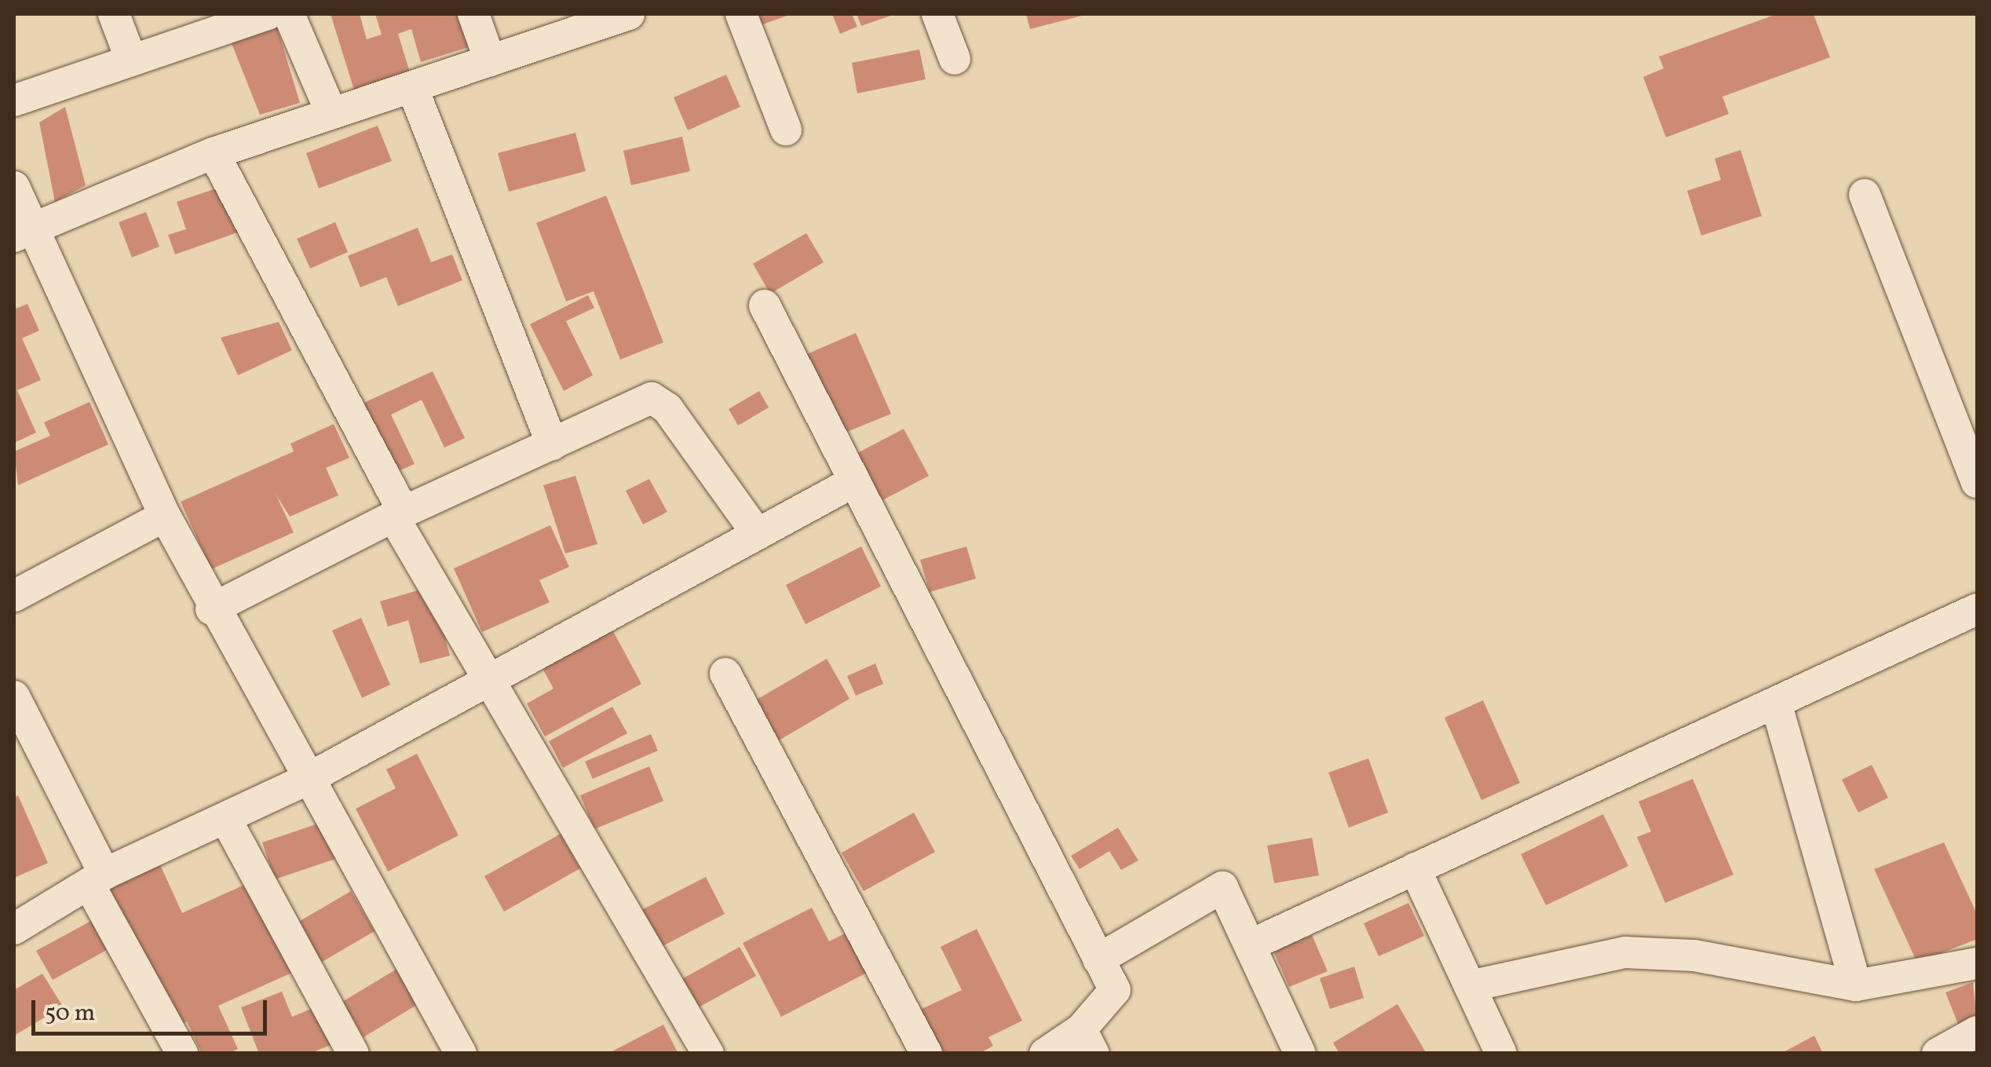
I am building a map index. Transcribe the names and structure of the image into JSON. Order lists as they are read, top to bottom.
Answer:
{
  "scale_bar": "50 m"
}
